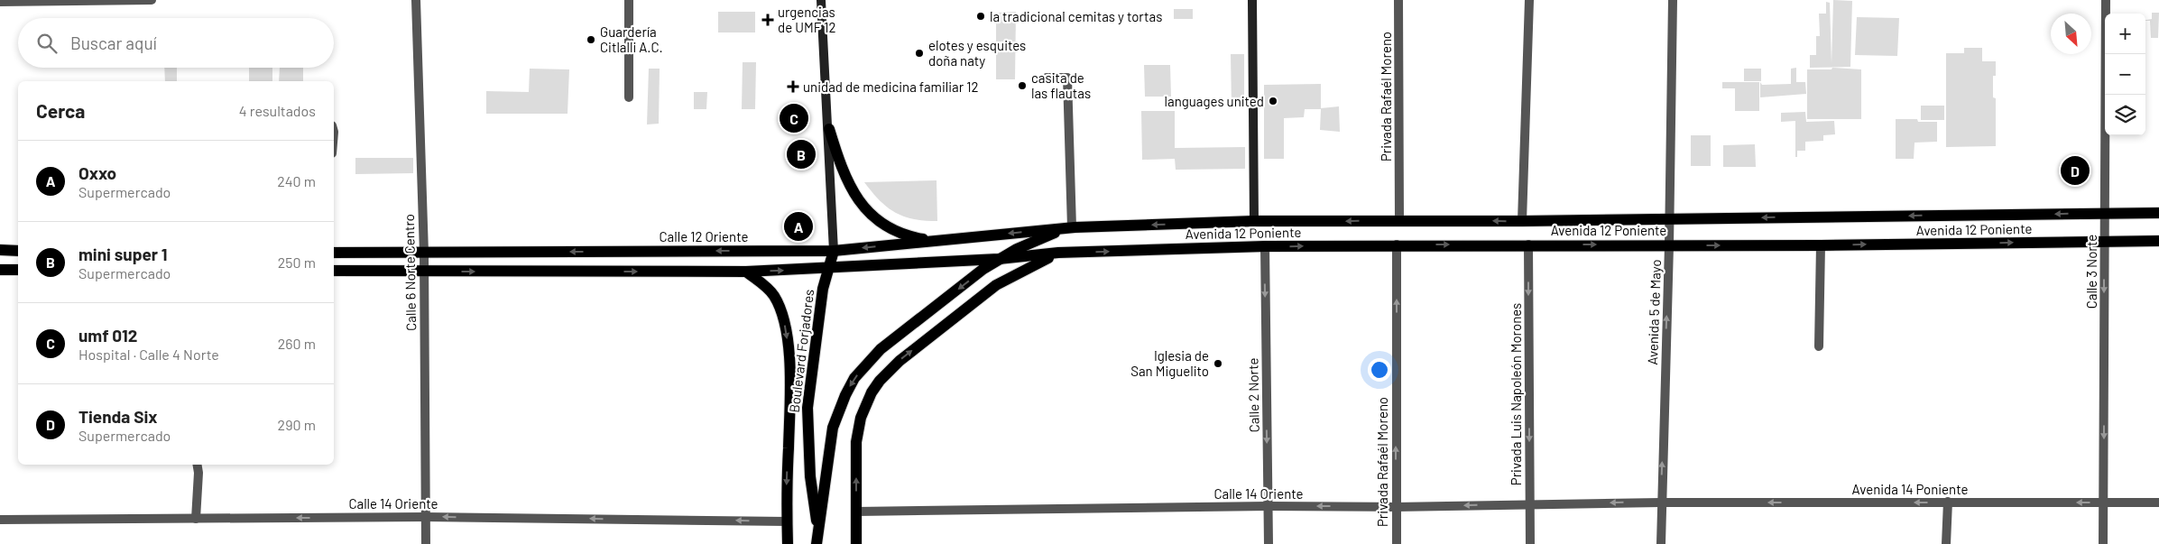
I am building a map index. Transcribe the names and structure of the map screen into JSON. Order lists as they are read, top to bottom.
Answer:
{
  "streets": {
    "main road": ["Avenida 12 Poniente", "Calle 12 Oriente", "Boulevard Forjadores"],
    "street": [
      "Privada Rafaél Moreno",
      "Calle 3 Norte",
      "Calle 6 Norte Centro",
      "Avenida 5 de Mayo",
      "Privada Luis Napoleón Morones",
      "Calle 2 Norte",
      "Avenida 14 Poniente",
      "Calle 14 Oriente"
    ]
  },
  "crossings": [
    ["Privada Rafaél Moreno", "Avenida 12 Poniente"],
    ["Privada Rafaél Moreno", "Calle 14 Oriente"],
    ["Avenida 12 Poniente", "Calle 12 Oriente"],
    ["Avenida 12 Poniente", "Calle 3 Norte"],
    ["Avenida 12 Poniente", "Avenida 5 de Mayo"],
    ["Avenida 12 Poniente", "Privada Luis Napoleón Morones"],
    ["Avenida 12 Poniente", "Calle 2 Norte"],
    ["Calle 12 Oriente", "Calle 6 Norte Centro"],
    ["Calle 12 Oriente", "Boulevard Forjadores"],
    ["Calle 3 Norte", "Avenida 14 Poniente"],
    ["Calle 6 Norte Centro", "Calle 14 Oriente"],
    ["Avenida 5 de Mayo", "Avenida 14 Poniente"],
    ["Avenida 5 de Mayo", "Calle 14 Oriente"],
    ["Privada Luis Napoleón Morones", "Calle 14 Oriente"],
    ["Calle 2 Norte", "Calle 14 Oriente"],
    ["Avenida 14 Poniente", "Calle 14 Oriente"]
  ],
  "one_way": [
    "Privada Rafaél Moreno",
    "Calle 3 Norte",
    "Avenida 5 de Mayo",
    "Privada Luis Napoleón Morones",
    "Calle 2 Norte",
    "Avenida 14 Poniente",
    "Calle 14 Oriente"
  ],
  "places": {
    "other": [
      "la tradicional cemitas y tortas",
      "Guardería Citlalli A.C.",
      "elotes y esquites doña naty",
      "casita de las flautas",
      "languages united",
      "Iglesia de San Miguelito"
    ],
    "health": ["urgencias de UMF 12", "unidad de medicina familiar 12"]
  },
  "north": "bottom right",
  "page": {
    "map_buttons": ["+", "−"],
    "search": "Buscar aquí",
    "heading": ["Cerca", "4 resultados"],
    "pins": [
      "C",
      "B",
      "D",
      "A"
    ],
    "list": [
      {
        "mark": "A",
        "name": "Oxxo",
        "note": "Supermercado",
        "value": "240 m"
      },
      {
        "mark": "B",
        "name": "mini super 1",
        "note": "Supermercado",
        "value": "250 m"
      },
      {
        "mark": "C",
        "name": "umf 012",
        "note": "Hospital · Calle 4 Norte",
        "value": "260 m"
      },
      {
        "mark": "D",
        "name": "Tienda Six",
        "note": "Supermercado",
        "value": "290 m"
      }
    ]
  }
}
